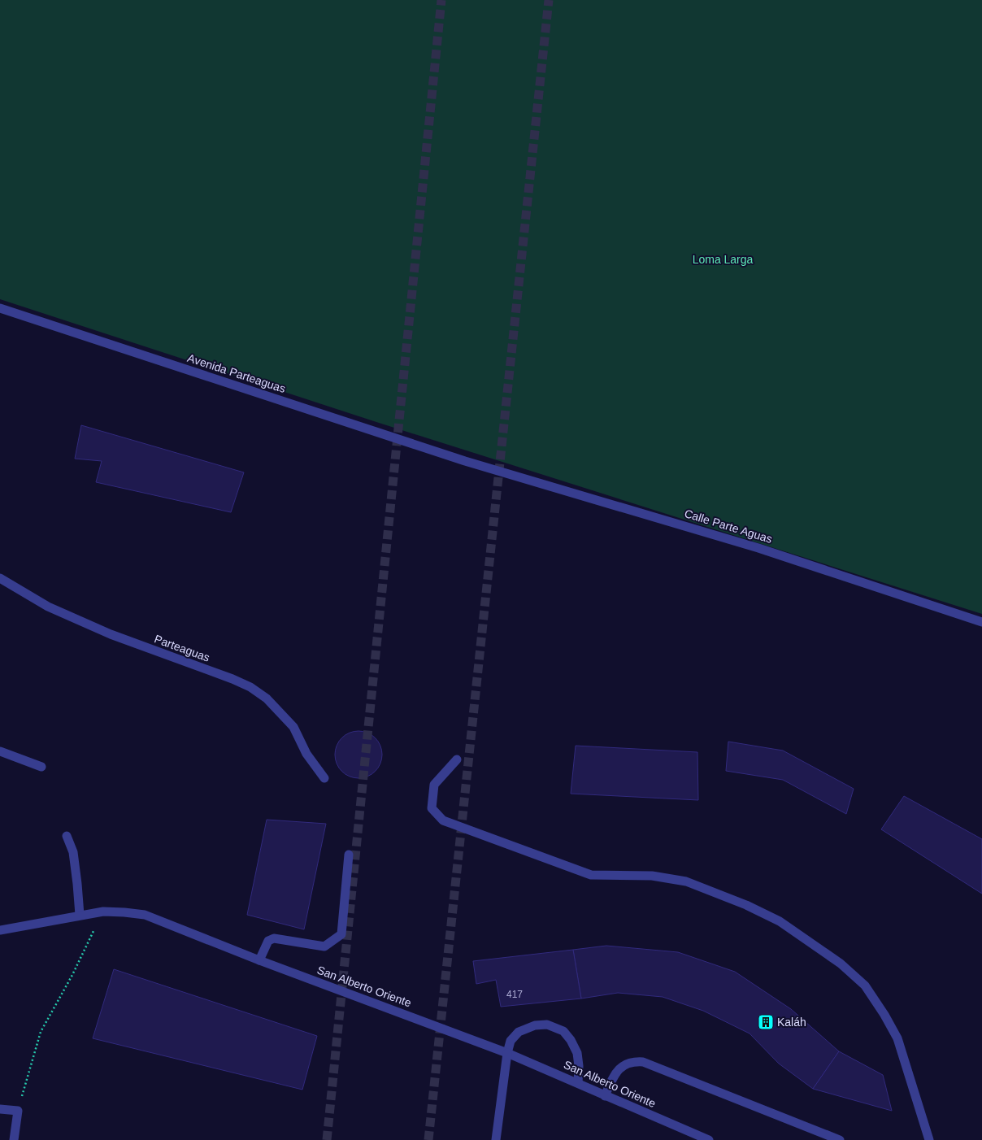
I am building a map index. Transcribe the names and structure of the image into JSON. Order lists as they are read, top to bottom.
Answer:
{
  "streets": {
    "street": [
      "Avenida Parteaguas",
      "Calle Parte Aguas",
      "Parteaguas",
      "San Alberto Oriente"
    ]
  },
  "crossings": [
    ["Avenida Parteaguas", "Calle Parte Aguas"]
  ],
  "parks": ["Loma Larga"],
  "places": {
    "building": ["Kaláh"]
  },
  "house_numbers": ["417"]
}
